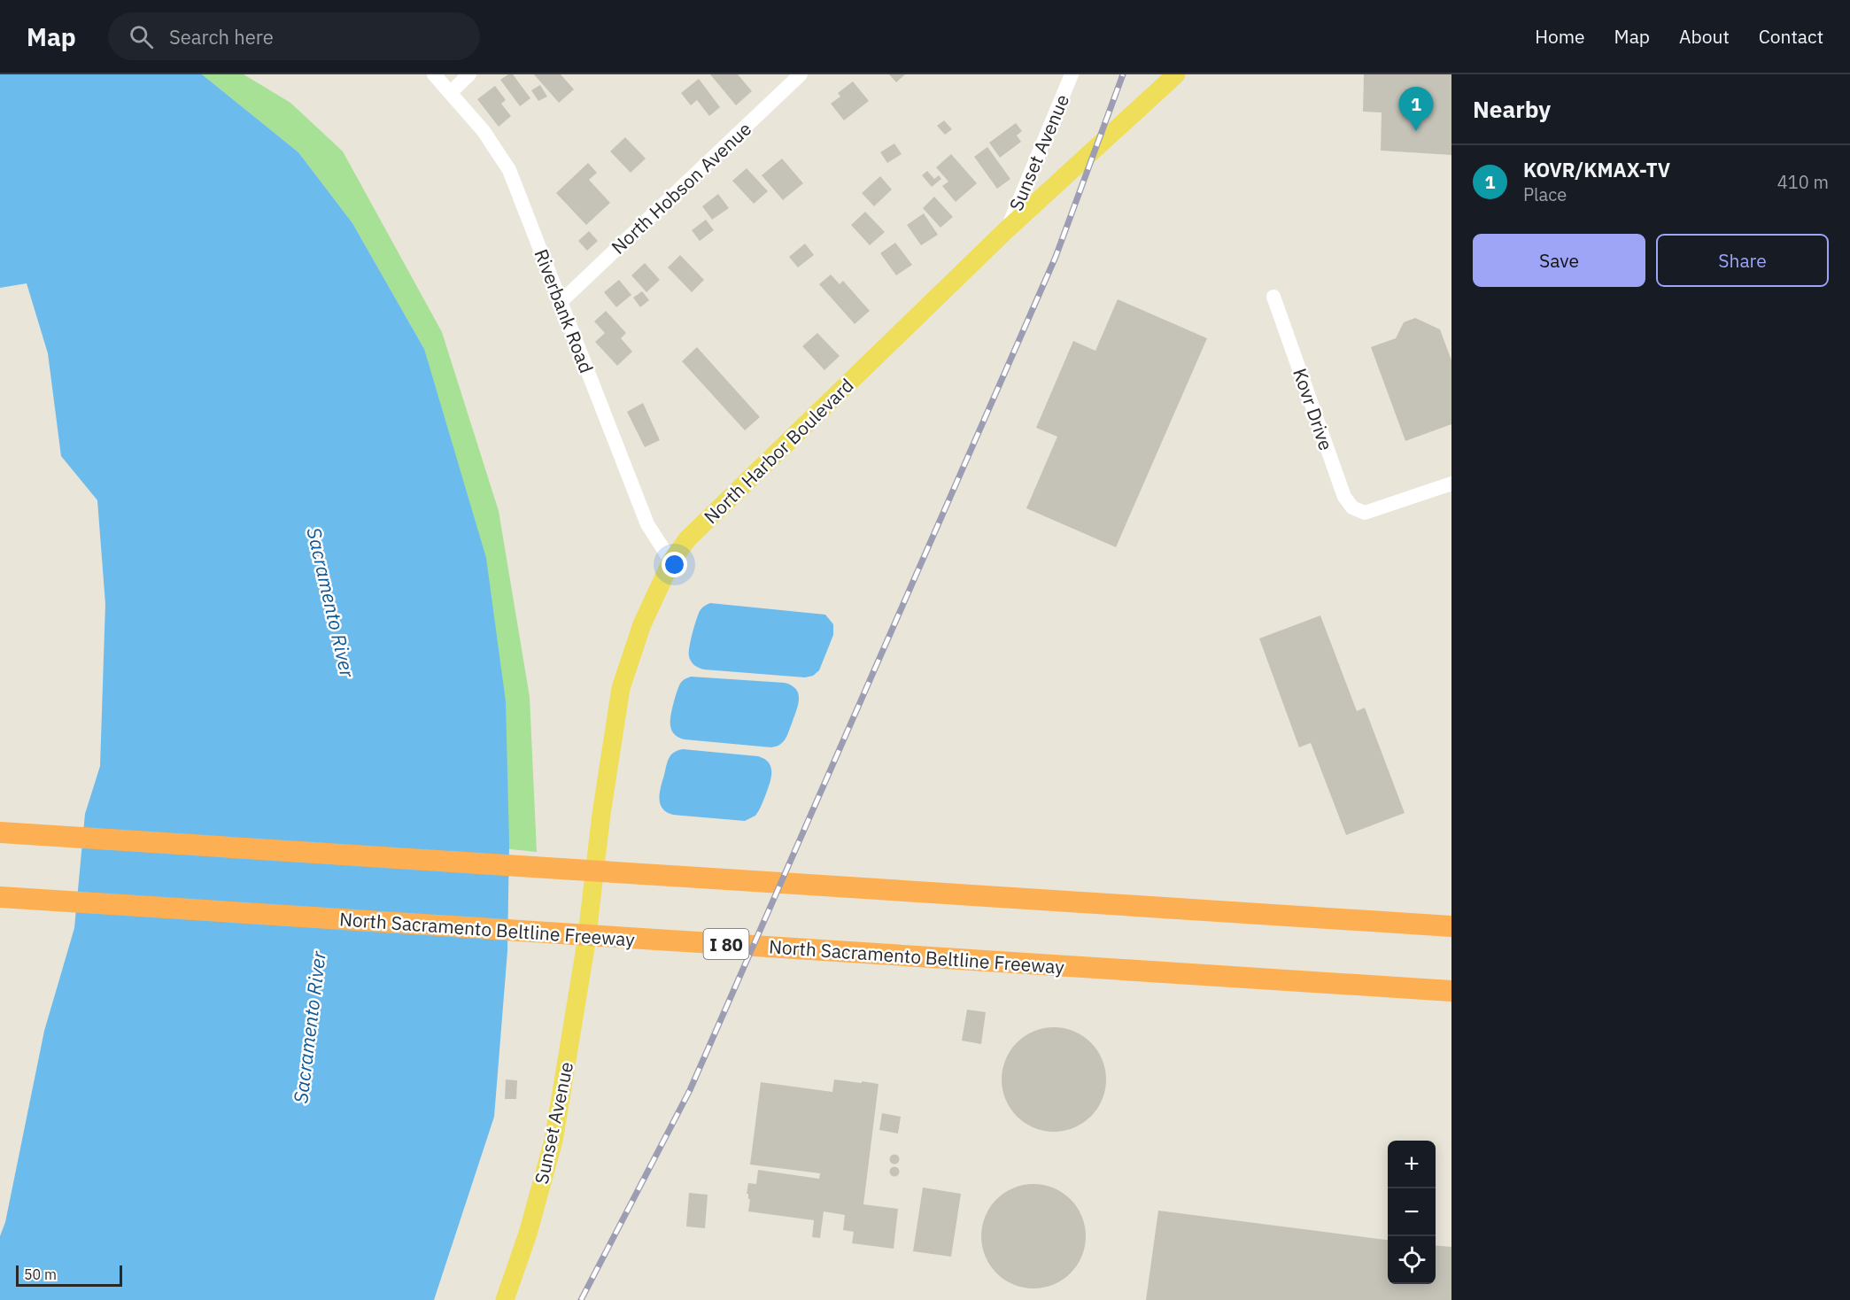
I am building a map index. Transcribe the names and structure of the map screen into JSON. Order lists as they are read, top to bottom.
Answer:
{
  "streets": {
    "highway": ["North Sacramento Beltline Freeway", "I 80"],
    "main road": ["Sunset Avenue", "North Harbor Boulevard"],
    "street": ["North Hobson Avenue", "Riverbank Road", "Kovr Drive"]
  },
  "crossings": [
    ["Sunset Avenue", "North Harbor Boulevard"],
    ["North Hobson Avenue", "Riverbank Road"],
    ["Riverbank Road", "North Harbor Boulevard"]
  ],
  "water": ["Sacramento River"],
  "scale_bar": "50 m",
  "page": {
    "header": "Map",
    "search": "Search here",
    "nav": [
      "Home",
      "Map",
      "About",
      "Contact"
    ],
    "heading": "Nearby",
    "pins": "1",
    "list": [
      {
        "mark": "1",
        "name": "KOVR/KMAX-TV",
        "note": "Place",
        "value": "410 m"
      }
    ],
    "buttons": ["Save", "Share"],
    "map_buttons": ["+", "−"],
    "scale": "50 m"
  }
}
